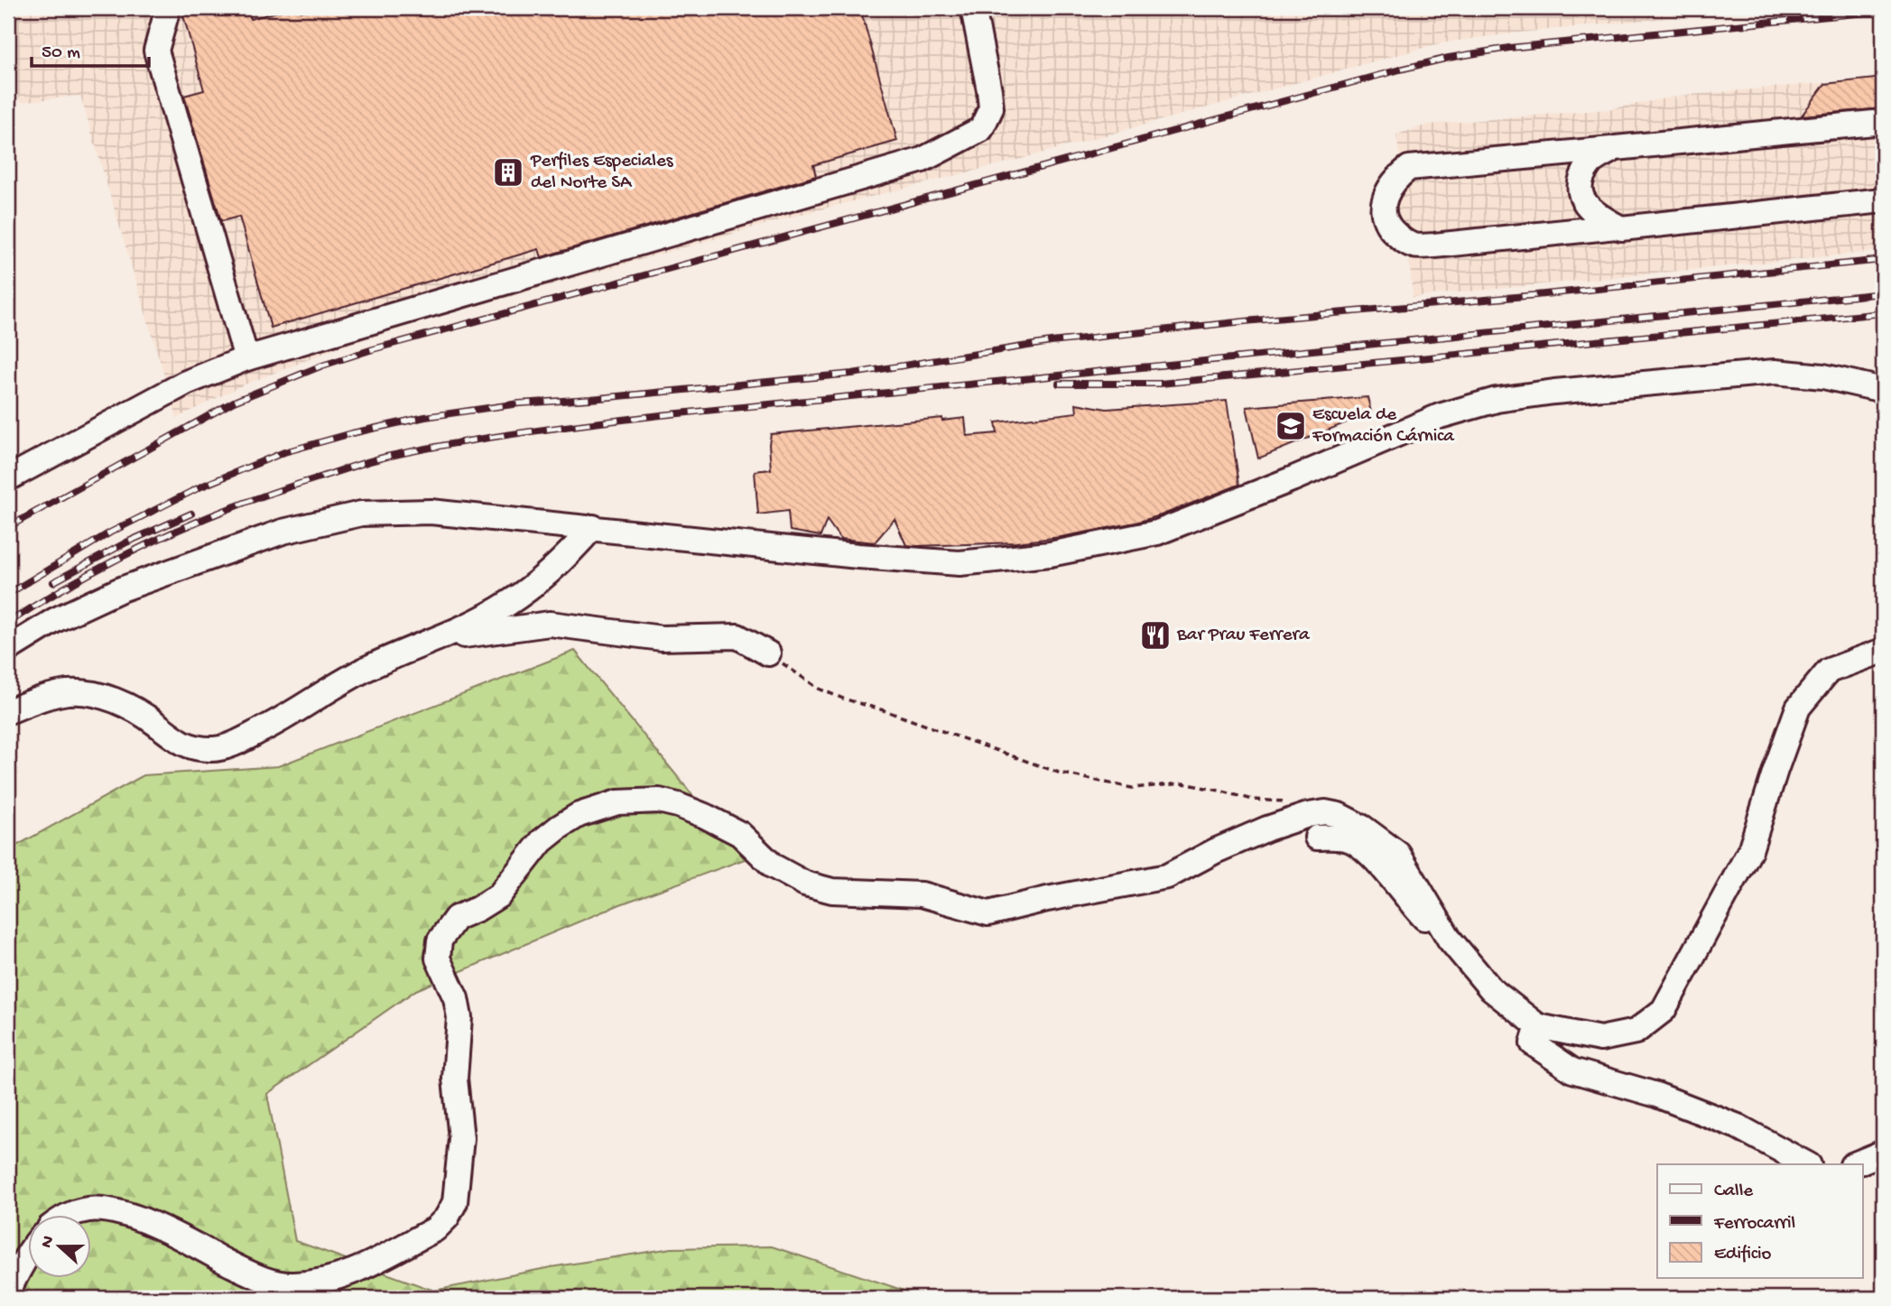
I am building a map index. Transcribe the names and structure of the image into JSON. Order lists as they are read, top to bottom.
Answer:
{
  "places": {
    "building": ["Perfiles Especiales del Norte SA"],
    "school or university": ["Escuela de Formación Cárnica"],
    "restaurant": ["Bar Prau Ferrera"]
  },
  "legend": ["Calle", "Ferrocarril", "Edificio"],
  "scale_bar": "50 m",
  "north": "left"
}
